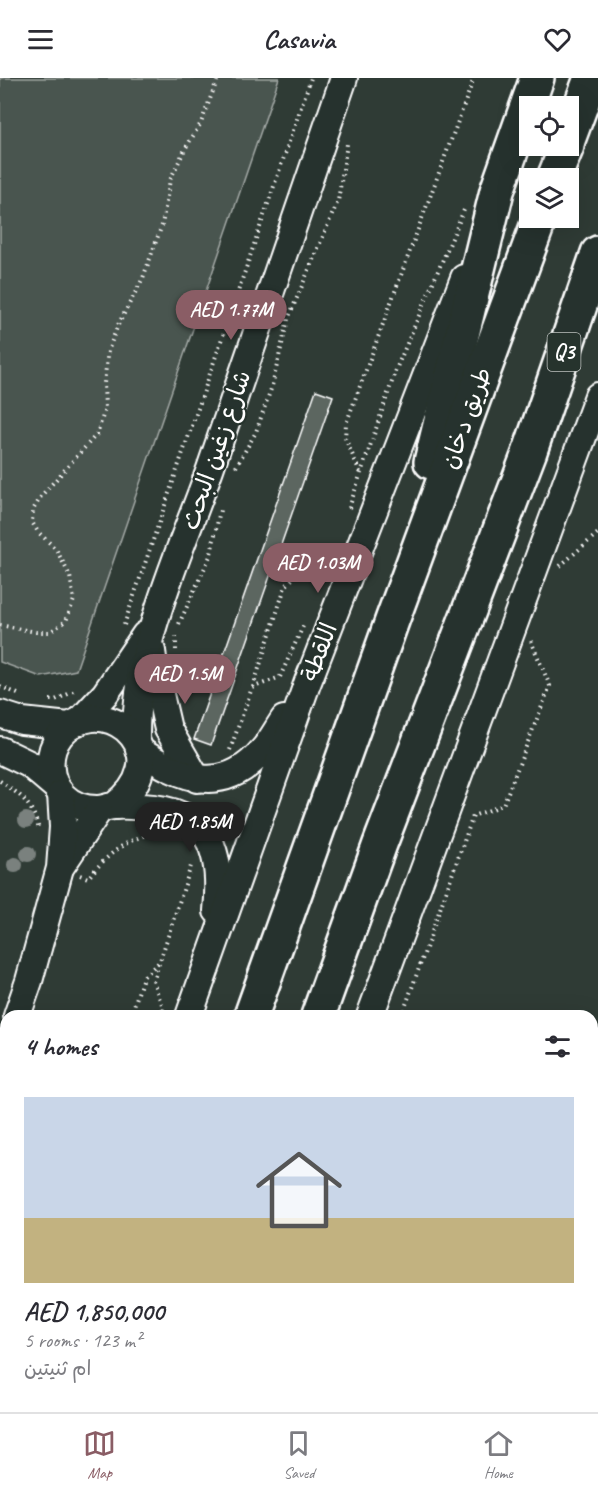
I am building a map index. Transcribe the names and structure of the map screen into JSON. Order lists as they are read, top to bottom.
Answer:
{
  "streets": {
    "main road": ["Q3", "طريق دخان"],
    "street": ["شارع زغين البحث", "اللقطة"]
  },
  "page": {
    "header": "Casavia",
    "price": [
      "AED 1.77M",
      "AED 1.03M",
      "AED 1.5M",
      "AED 1.85M"
    ],
    "heading": "4 homes",
    "list": [
      {
        "name": "AED 1,850,000",
        "note": "5 rooms · 123 m² · ام ثنيتين"
      }
    ],
    "tabs": ["Map", "Saved", "Home"]
  }
}
